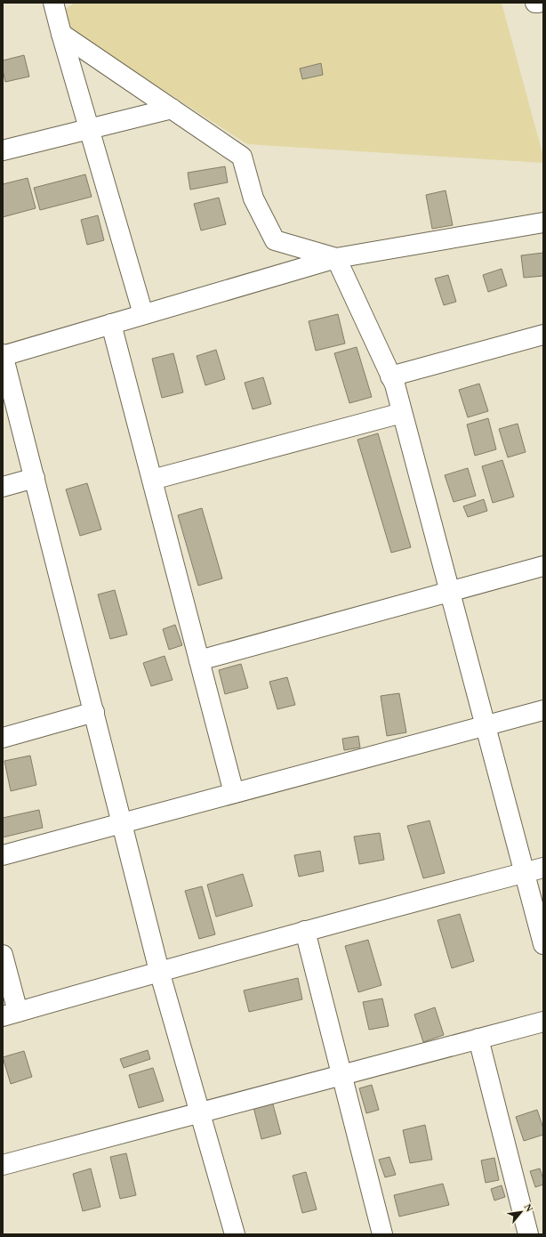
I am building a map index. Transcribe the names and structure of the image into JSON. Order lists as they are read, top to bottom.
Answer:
{
  "north": "top right"
}
